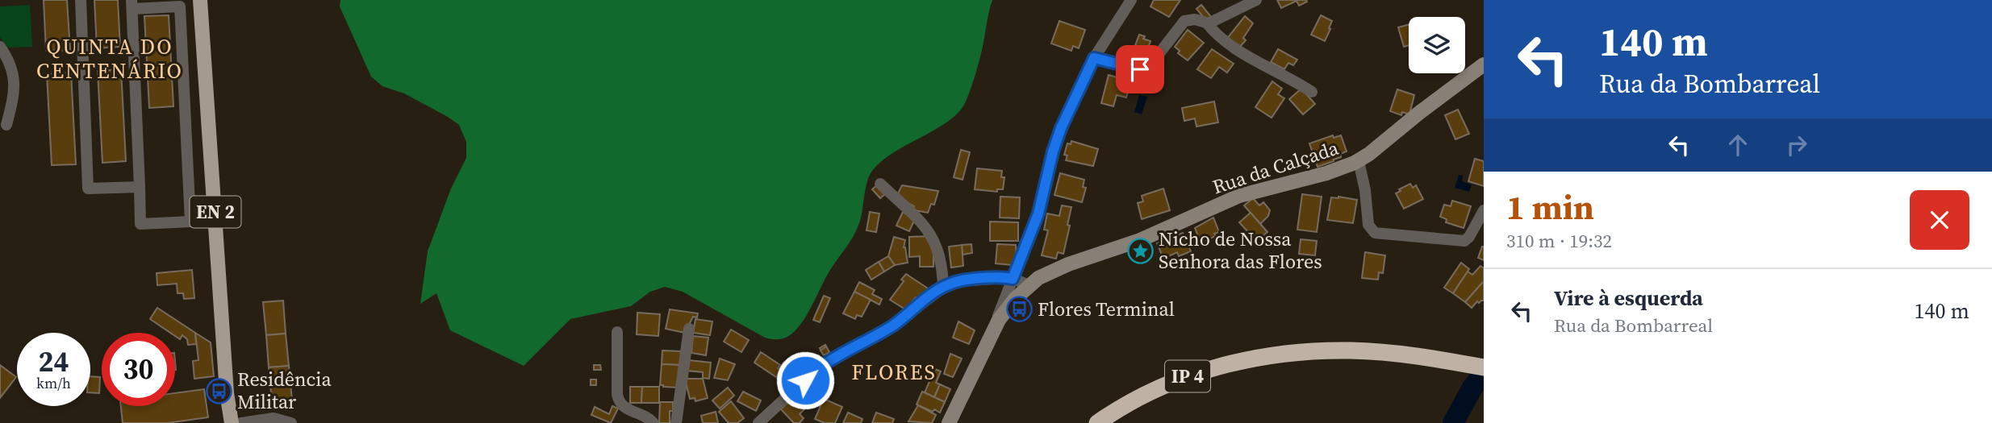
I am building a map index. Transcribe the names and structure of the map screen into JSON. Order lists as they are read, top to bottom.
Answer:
{
  "streets": {
    "highway": ["IP 4"],
    "main road": ["EN 2"],
    "street": ["Rua da Calçada"]
  },
  "districts": ["QUINTA DO CENTENÁRIO", "FLORES"],
  "places": {
    "place": ["Nicho de Nossa Senhora das Flores"],
    "bus stop": ["Flores Terminal", "Residência Militar"]
  },
  "page": {
    "turn": ["140 m", "Rua da Bombarreal"],
    "heading": ["1 min", "310 m · 19:32"],
    "list": [
      {
        "name": "Vire à esquerda",
        "note": "Rua da Bombarreal",
        "value": "140 m"
      }
    ],
    "speed": "24 km/h",
    "limit": "30"
  }
}
